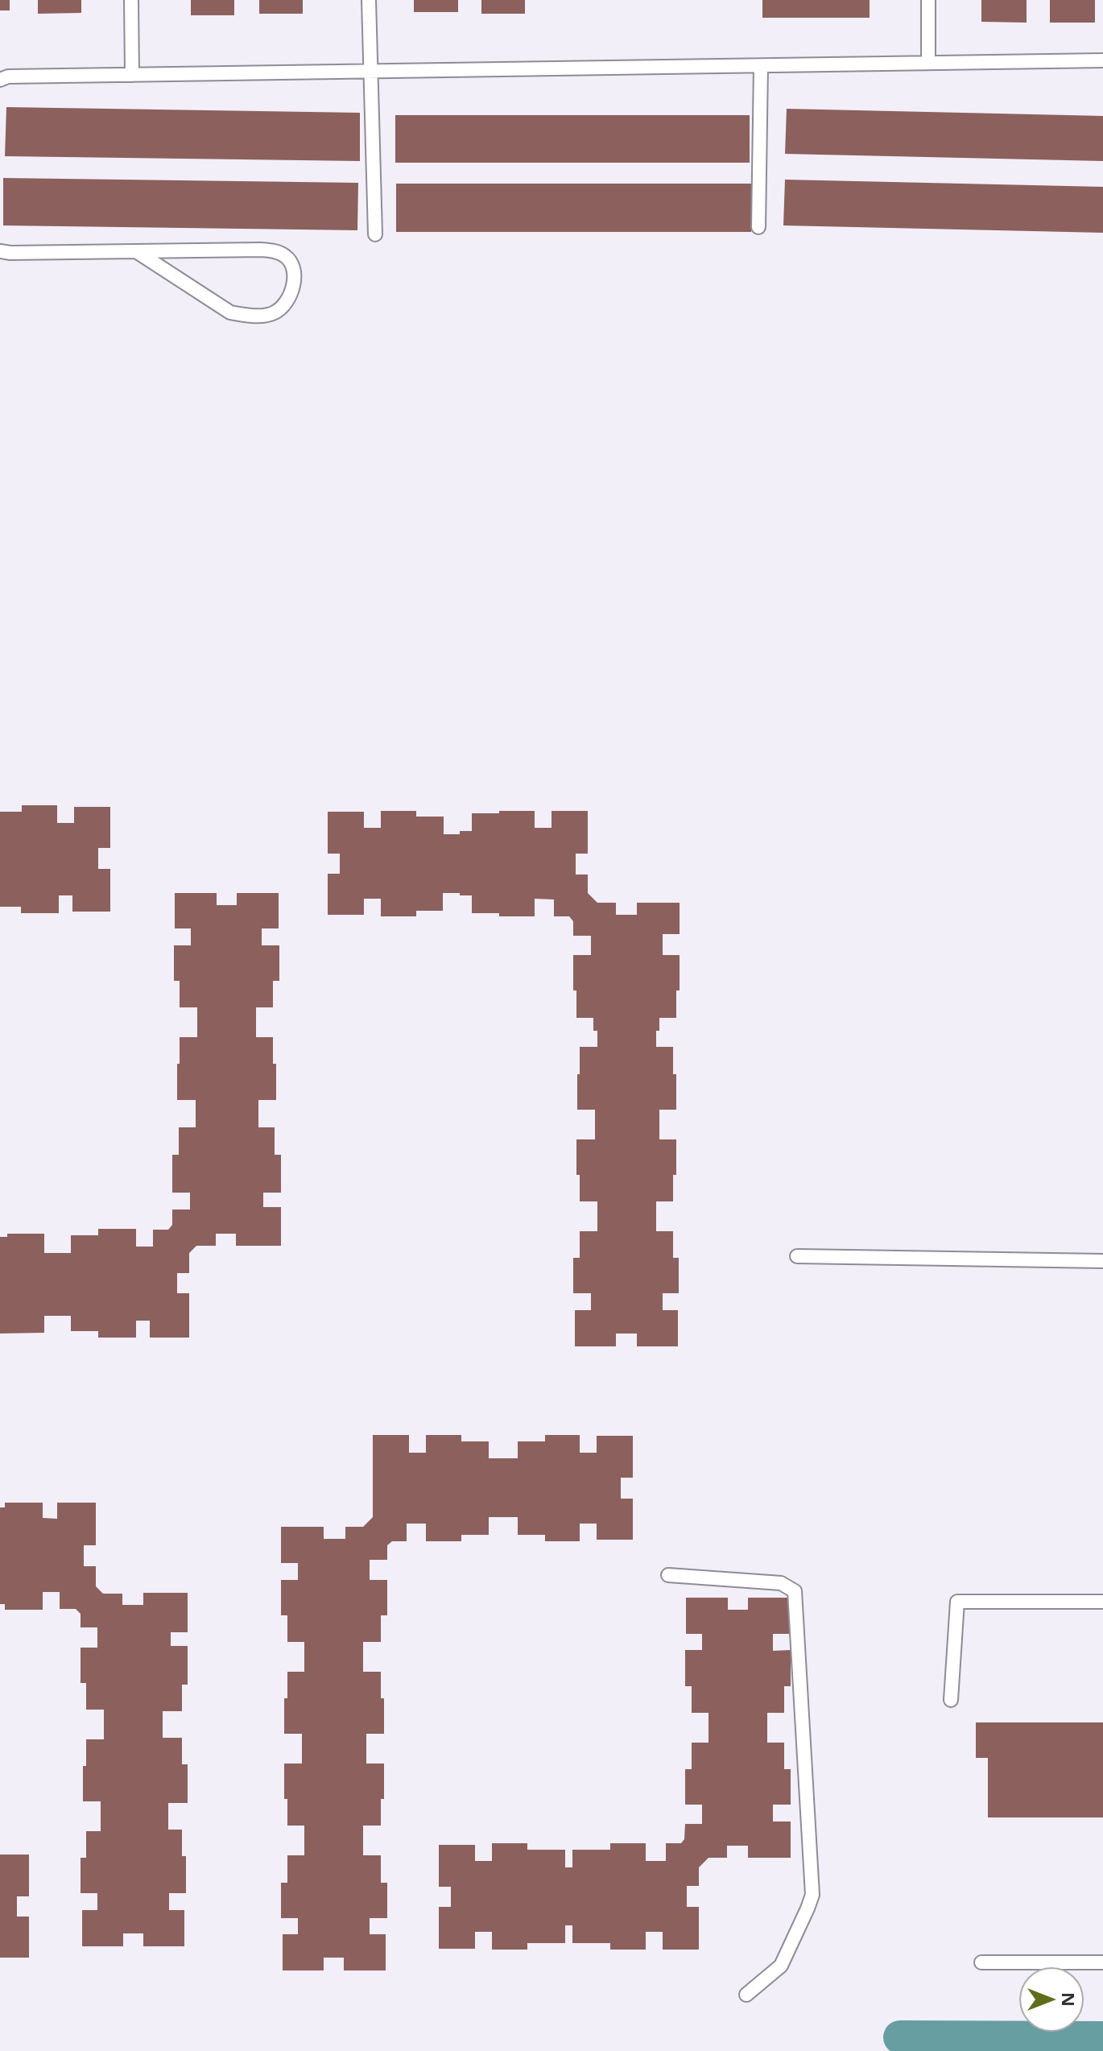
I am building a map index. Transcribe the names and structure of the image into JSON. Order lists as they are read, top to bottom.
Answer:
{
  "north": "right"
}
